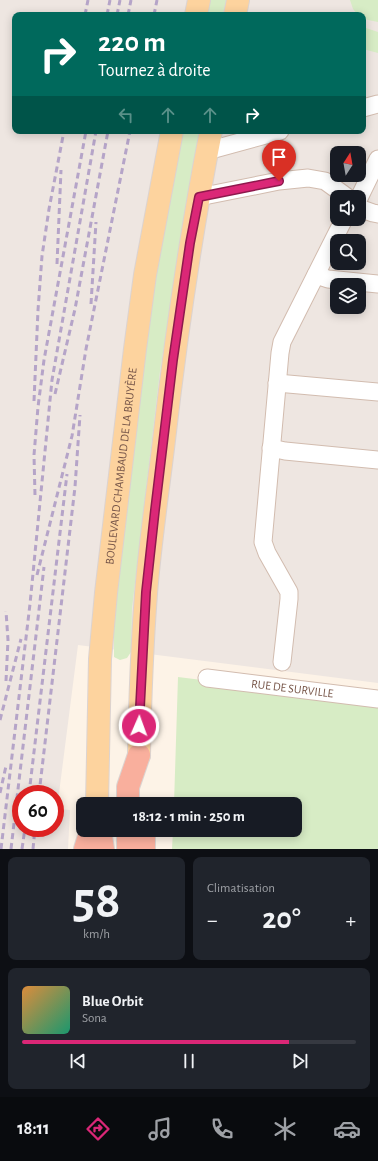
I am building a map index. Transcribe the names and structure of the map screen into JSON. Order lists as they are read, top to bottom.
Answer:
{
  "streets": {
    "main road": ["BOULEVARD CHAMBAUD DE LA BRUYÈRE"],
    "street": ["RUE DE SURVILLE"]
  },
  "north": "top",
  "page": {
    "turn": ["220 m", "Tournez à droite"],
    "limit": "60",
    "trip": "18:12 · 1 min · 250 m",
    "tile": [
      ["58", "km/h"],
      "Climatisation"
    ],
    "heat": ["−", "20°", "+"],
    "song": ["Blue Orbit", "Sona"],
    "tabs": "18:11"
  }
}
